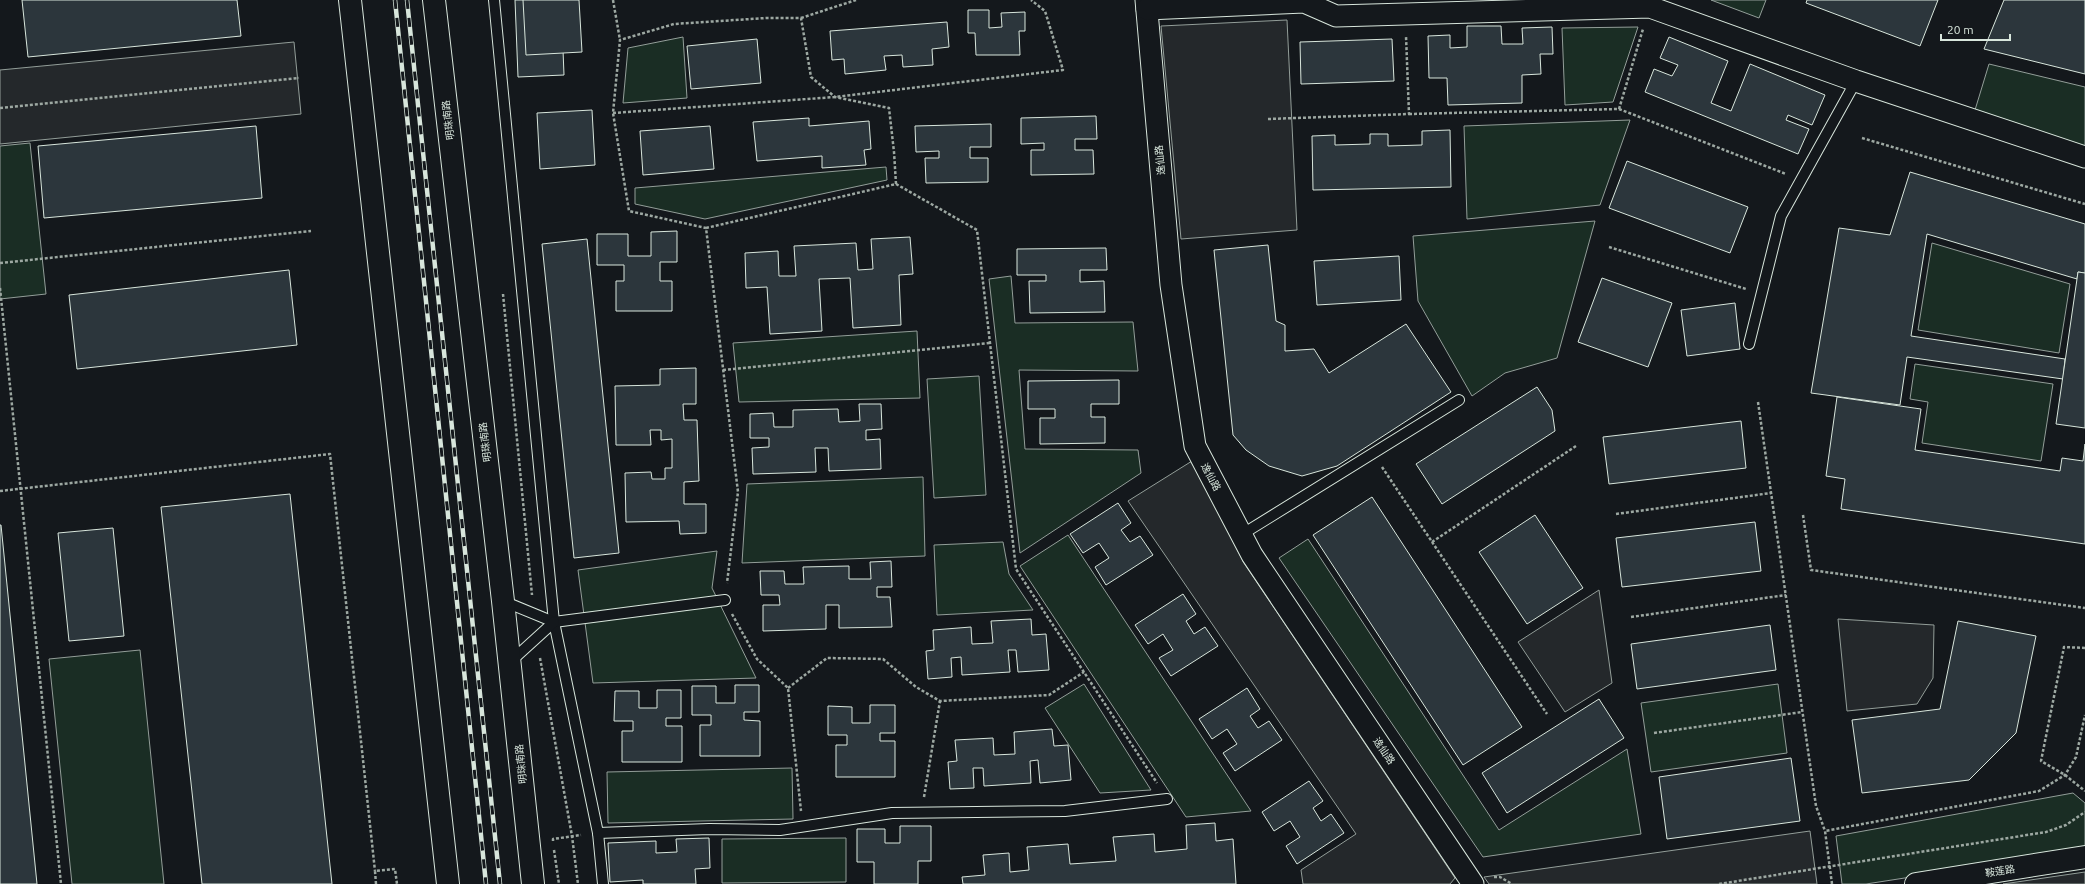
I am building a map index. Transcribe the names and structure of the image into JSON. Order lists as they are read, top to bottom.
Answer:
{
  "streets": {
    "main road": ["明珠南路", "鞍莲路"],
    "street": ["逸仙路"]
  },
  "scale_bar": "20 m"
}
